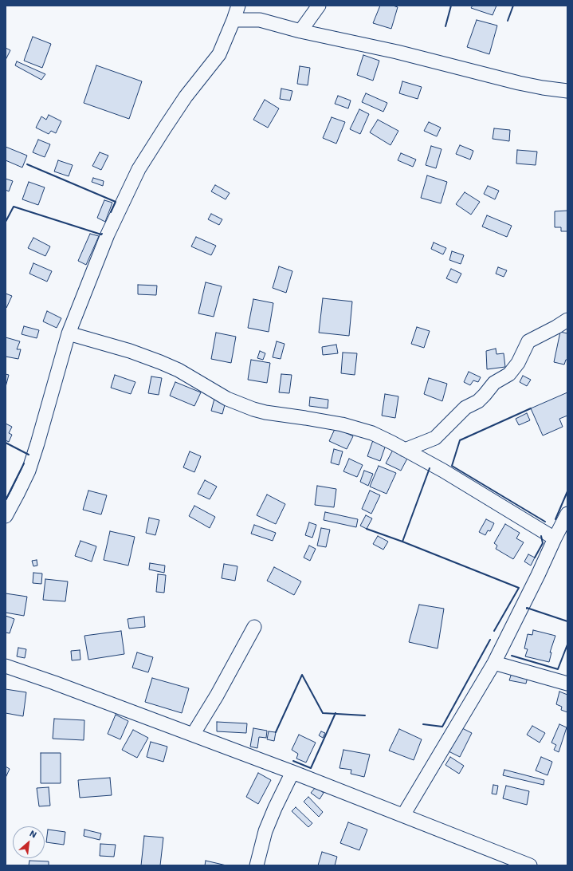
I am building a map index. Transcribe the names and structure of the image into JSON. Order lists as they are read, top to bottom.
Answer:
{
  "north": "top right"
}
